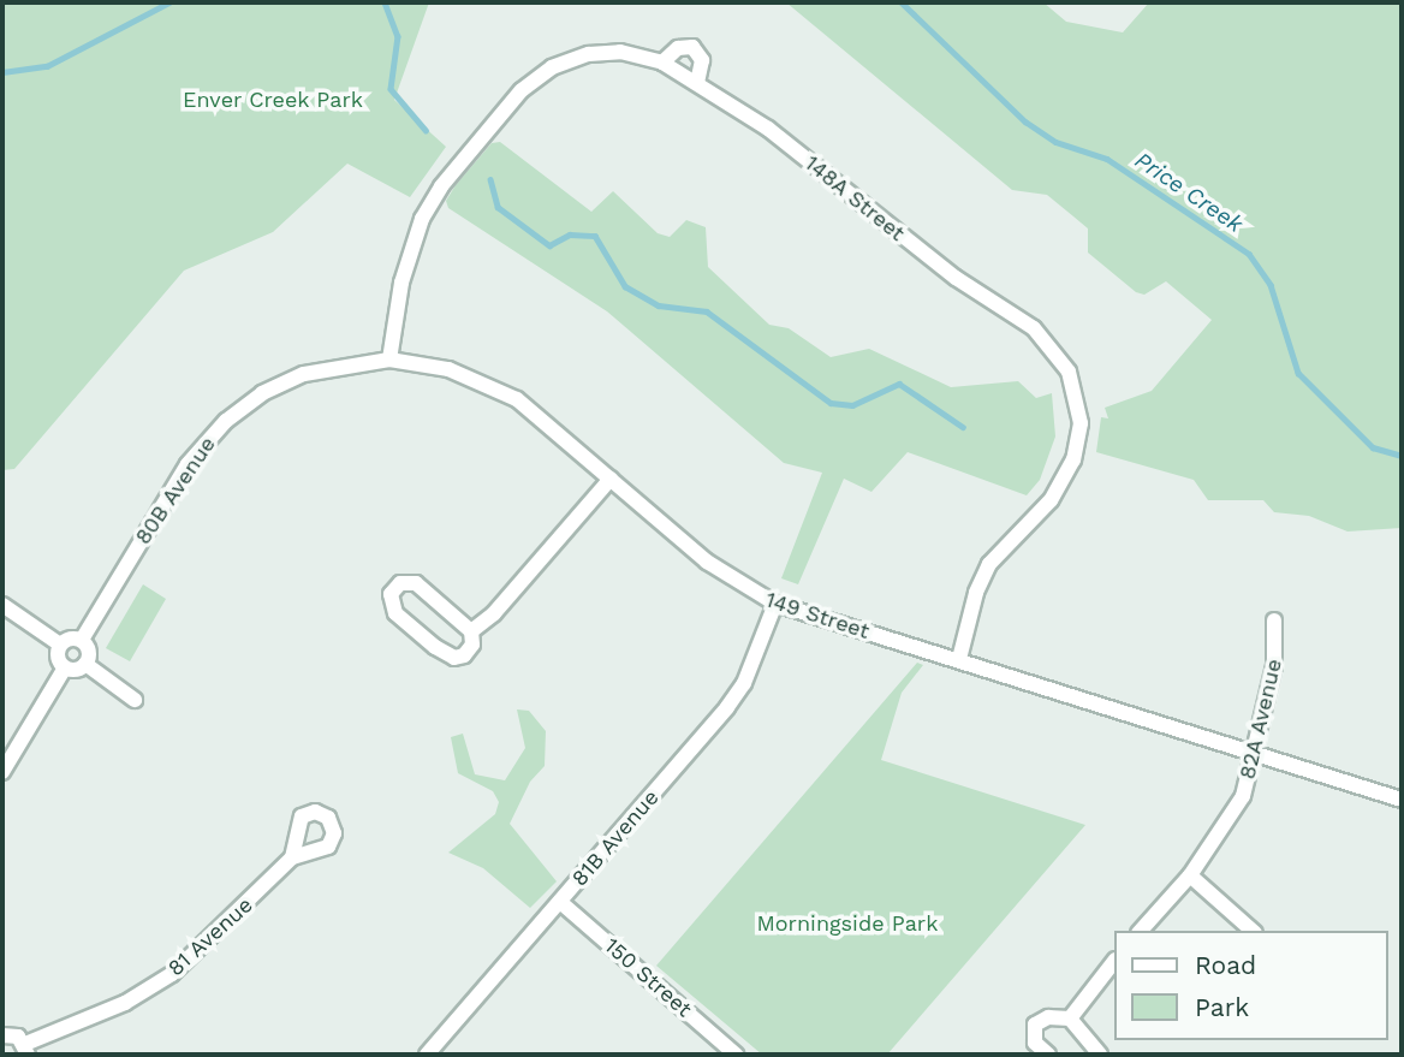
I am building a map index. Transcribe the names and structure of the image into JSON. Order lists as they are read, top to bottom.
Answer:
{
  "streets": {
    "street": [
      "148A Street",
      "80B Avenue",
      "149 Street",
      "82A Avenue",
      "81B Avenue",
      "81 Avenue",
      "150 Street"
    ]
  },
  "crossings": [
    ["148A Street", "80B Avenue"],
    ["148A Street", "149 Street"],
    ["80B Avenue", "149 Street"],
    ["149 Street", "82A Avenue"],
    ["149 Street", "81B Avenue"],
    ["81B Avenue", "150 Street"]
  ],
  "water": ["Price Creek"],
  "parks": ["Enver Creek Park", "Morningside Park"],
  "legend": ["Road", "Park"]
}
